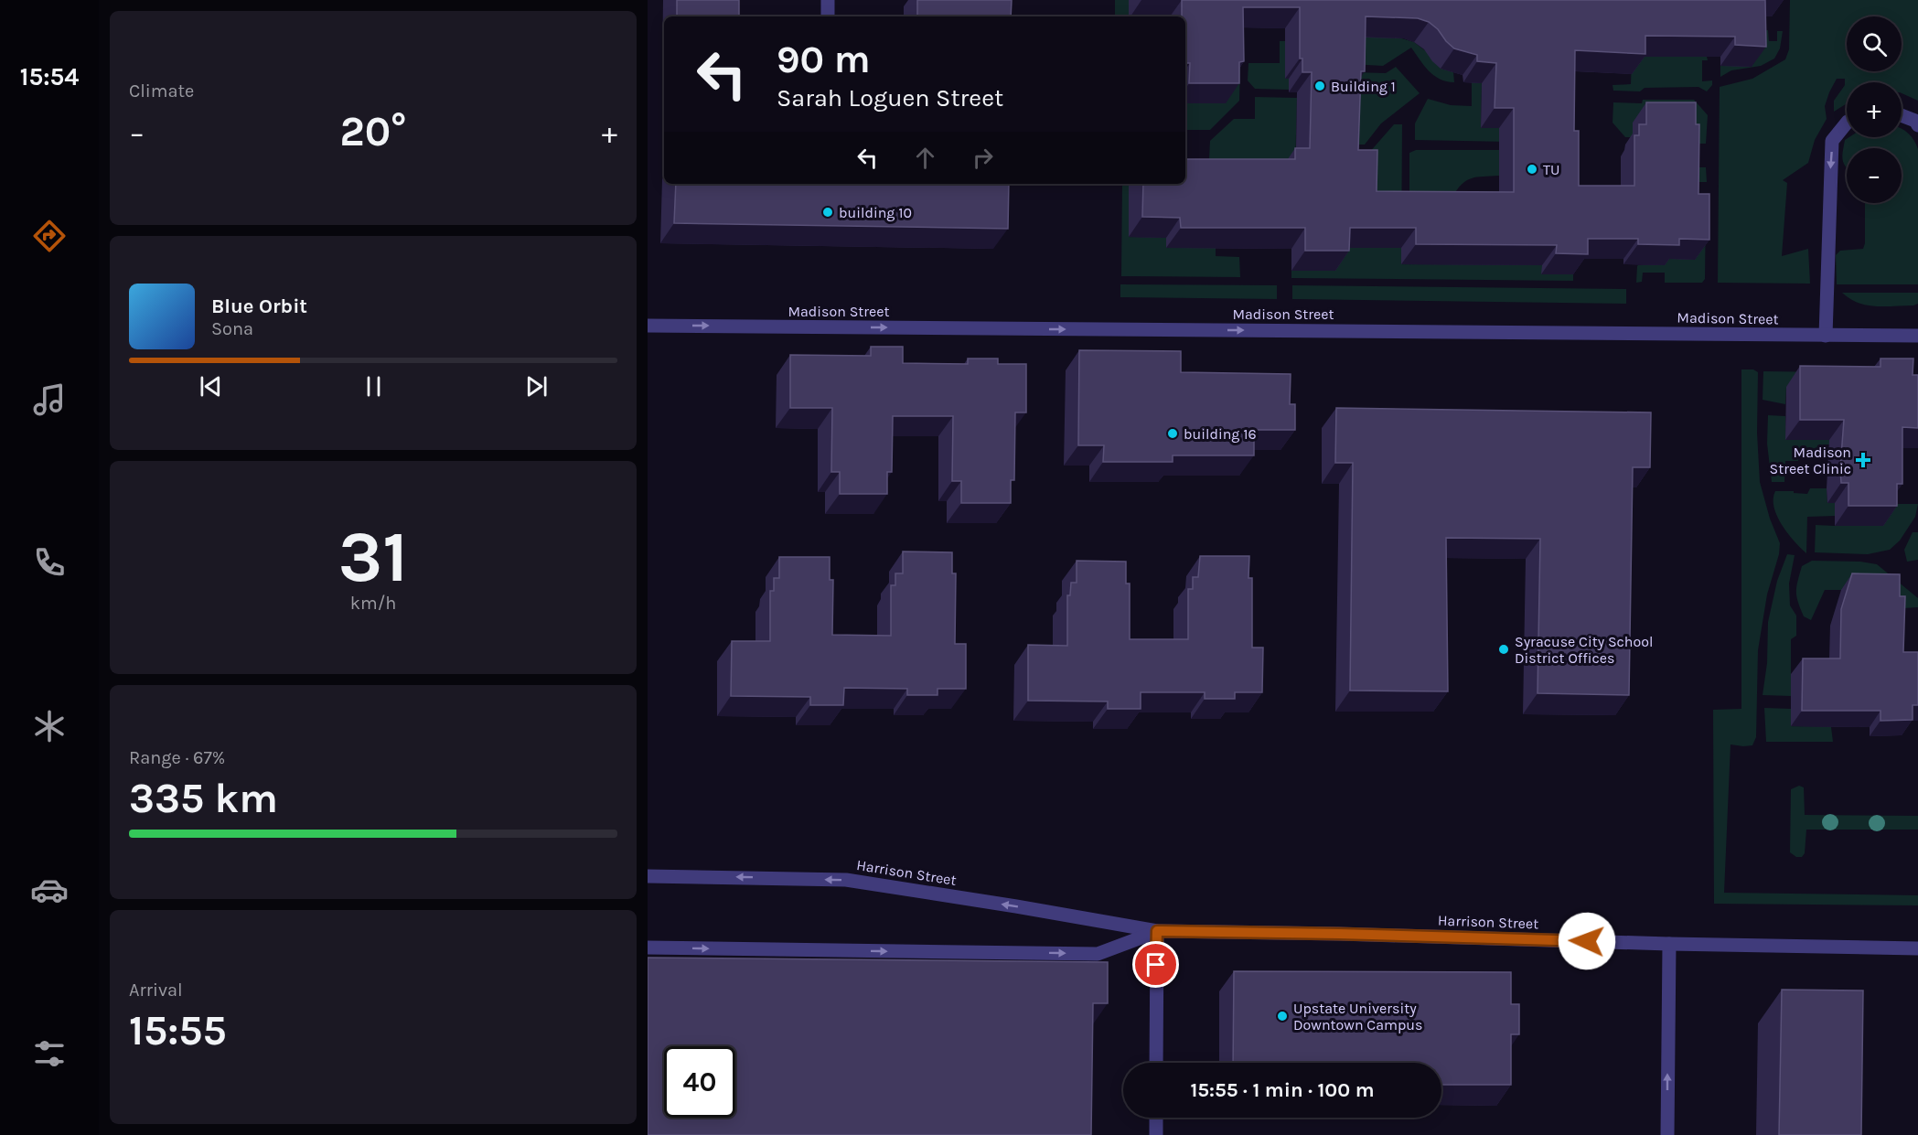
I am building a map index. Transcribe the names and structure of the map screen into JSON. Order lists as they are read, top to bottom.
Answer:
{
  "streets": {
    "street": ["Madison Street", "Harrison Street"]
  },
  "one_way": ["Madison Street"],
  "places": {
    "other": [
      "Building 1",
      "TU",
      "building 10",
      "building 16",
      "Syracuse City School District Offices",
      "Upstate University Downtown Campus"
    ],
    "health": ["Madison Street Clinic"]
  },
  "page": {
    "tabs": "15:54",
    "tile": [
      "Climate",
      ["31", "km/h"],
      ["Range · 67%", "335 km"],
      ["Arrival", "15:55"]
    ],
    "map_buttons": ["+", "−"],
    "turn": ["90 m", "Sarah Loguen Street"],
    "heat": ["−", "20°", "+"],
    "song": ["Blue Orbit", "Sona"],
    "limit": "40",
    "trip": "15:55 · 1 min · 100 m"
  }
}
